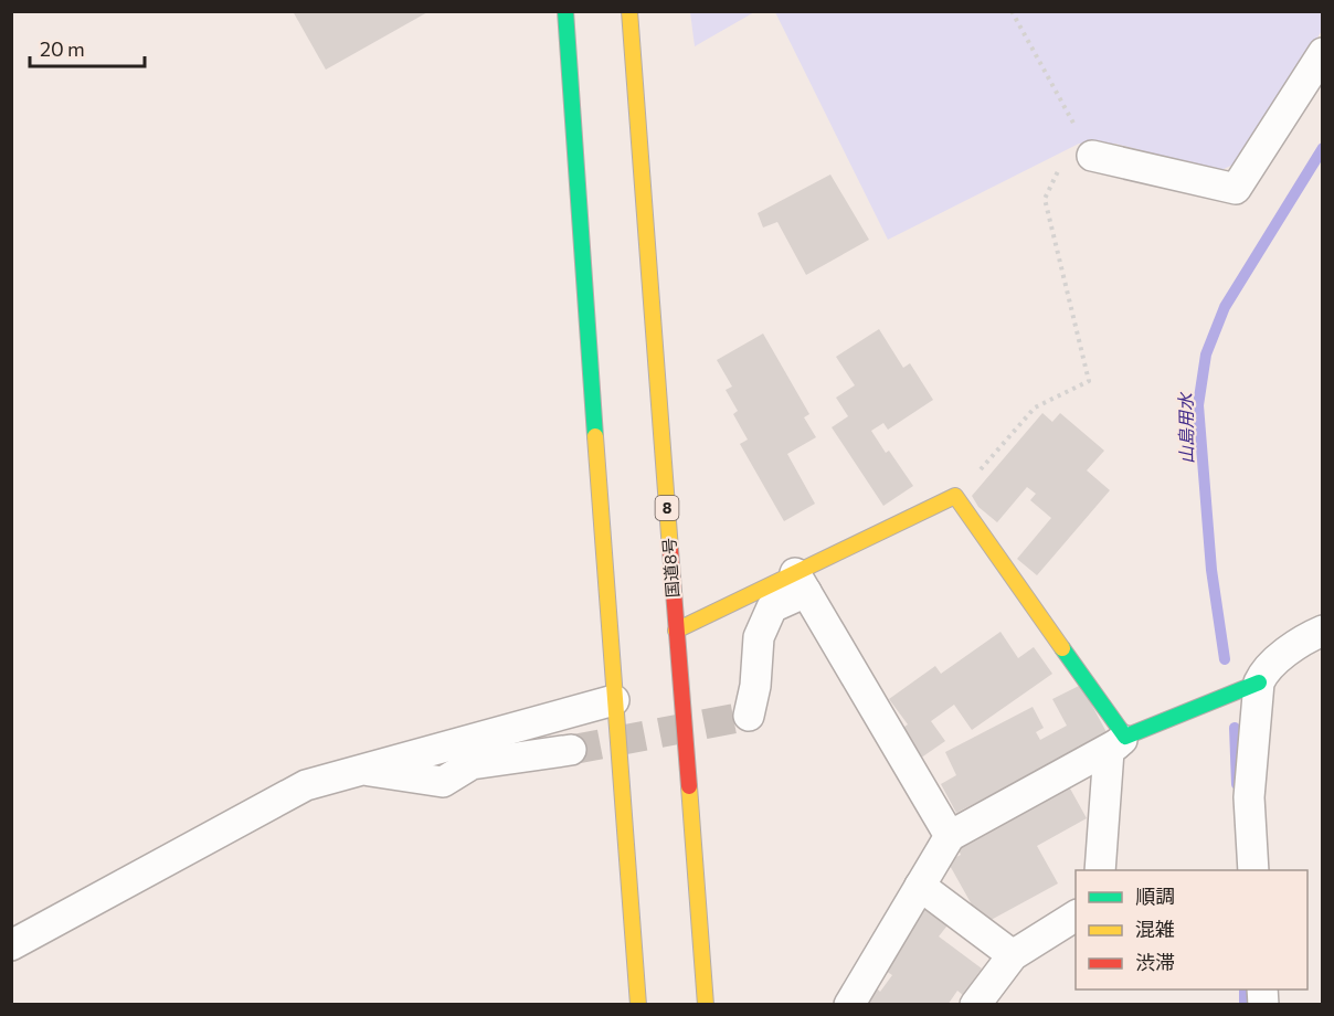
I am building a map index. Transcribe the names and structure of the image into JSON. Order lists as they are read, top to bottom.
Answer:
{
  "streets": {
    "main road": ["8", "国道8号"]
  },
  "water": ["山島用水"],
  "legend": ["順調", "混雑", "渋滞"],
  "scale_bar": "20 m"
}
